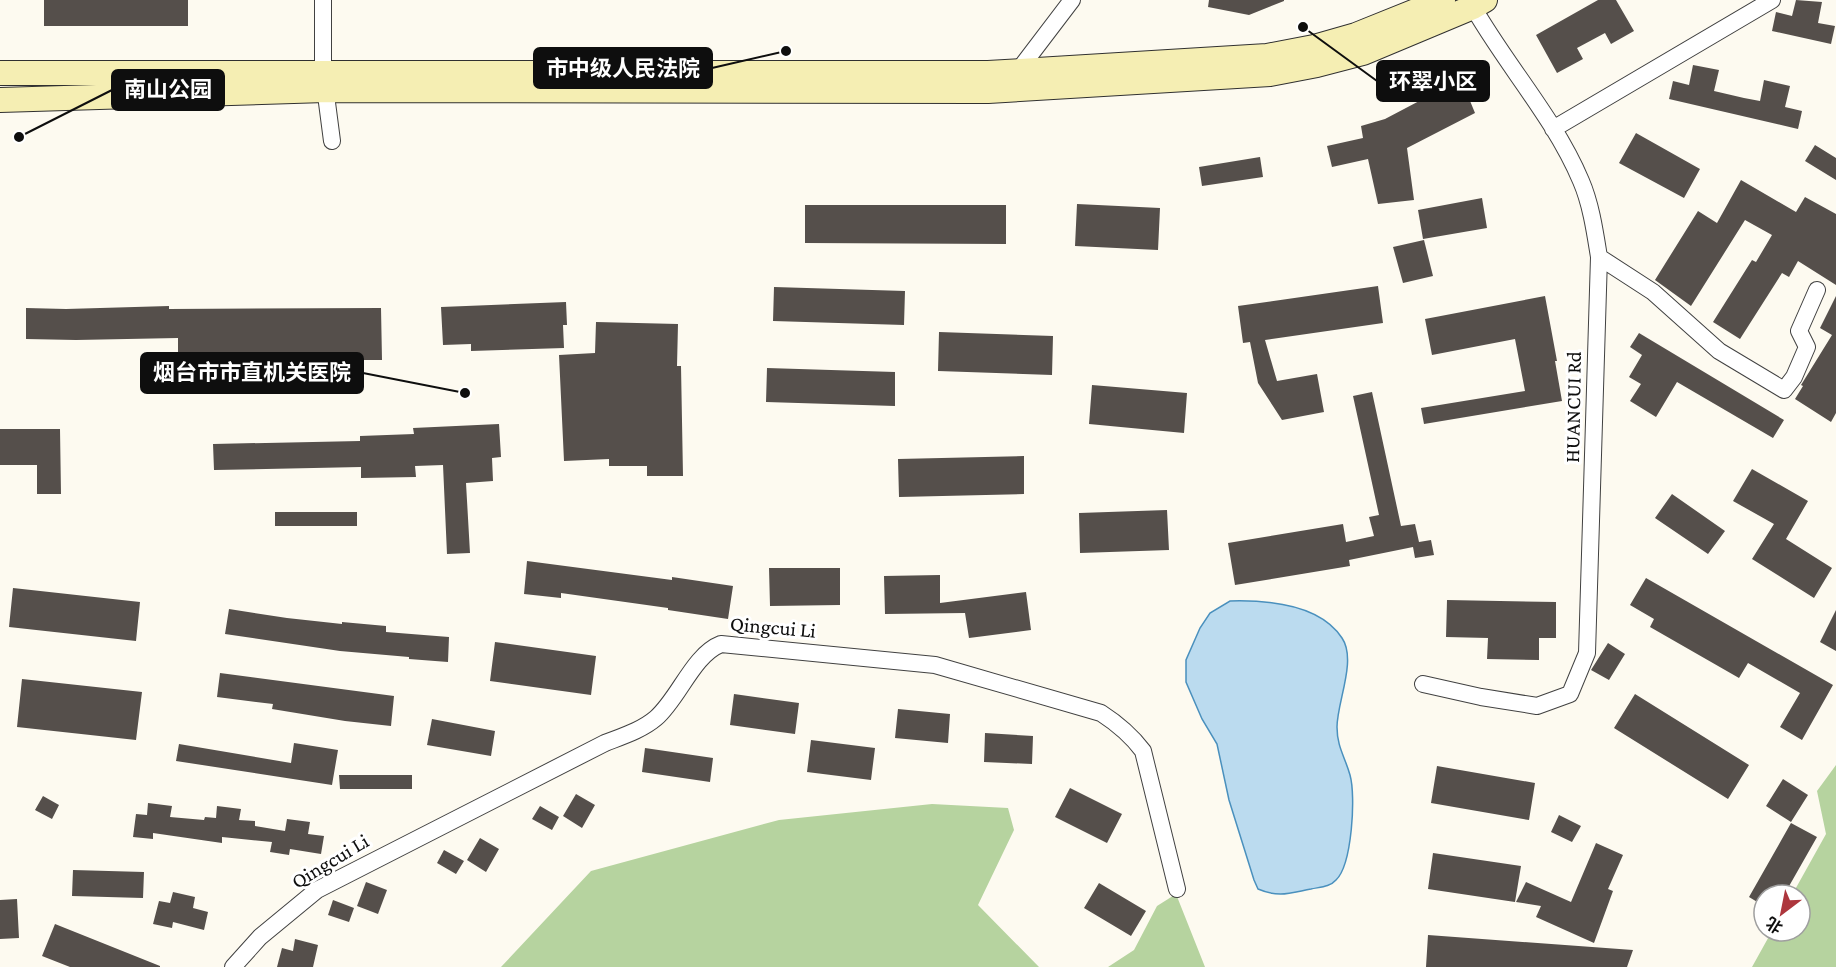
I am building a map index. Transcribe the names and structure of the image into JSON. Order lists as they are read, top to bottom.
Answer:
{
  "streets": {
    "street": ["HUANCUI Rd", "Qingcui Li"]
  },
  "places": [
    "环翠小区",
    "市中级人民法院",
    "南山公园",
    "烟台市市直机关医院"
  ],
  "north": "bottom left"
}
